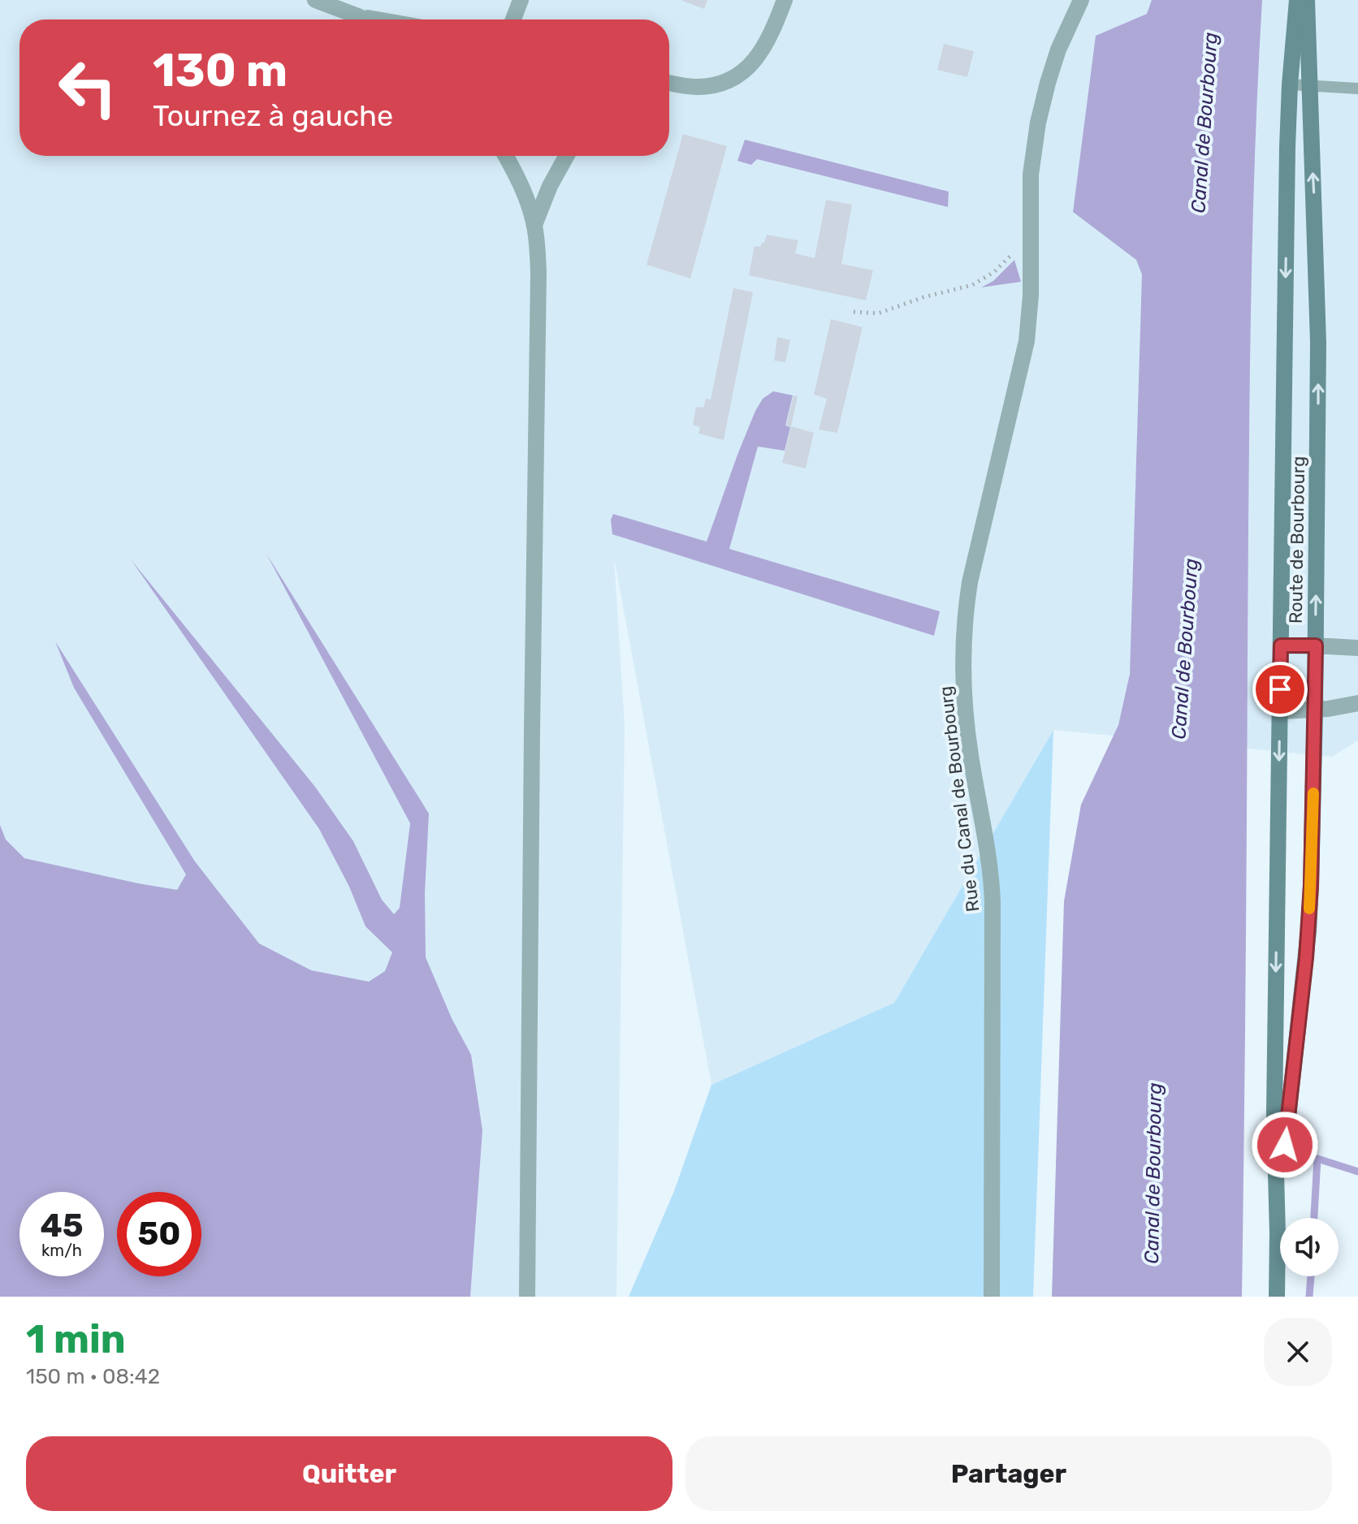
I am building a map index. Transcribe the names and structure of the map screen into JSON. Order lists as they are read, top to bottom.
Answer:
{
  "streets": {
    "main road": ["Route de Bourbourg"],
    "street": ["Rue du Canal de Bourbourg"]
  },
  "water": ["Canal de Bourbourg"],
  "page": {
    "turn": ["130 m", "Tournez à gauche"],
    "speed": "45 km/h",
    "limit": "50",
    "heading": ["1 min", "150 m · 08:42"],
    "buttons": ["Quitter", "Partager"]
  }
}
